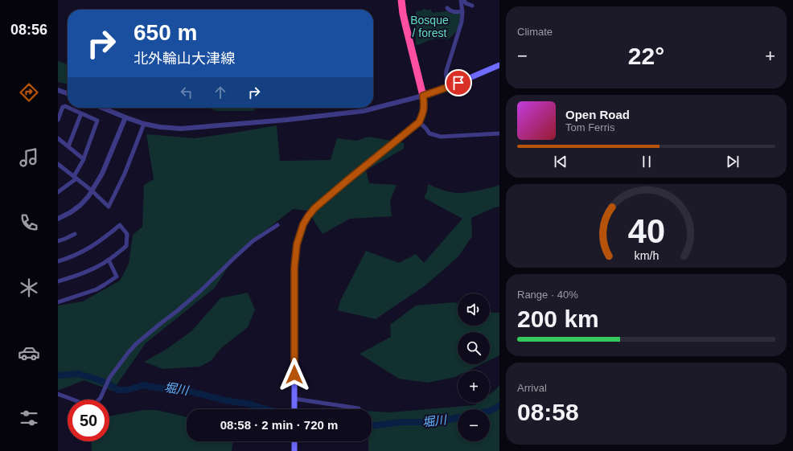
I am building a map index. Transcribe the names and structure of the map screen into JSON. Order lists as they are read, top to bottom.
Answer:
{
  "water": ["堀川"],
  "parks": ["Bosque / forest"],
  "page": {
    "tabs": "08:56",
    "tile": [
      "Climate",
      ["Range · 40%", "200 km"],
      ["Arrival", "08:58"]
    ],
    "turn": ["650 m", "北外輪山大津線"],
    "heat": ["−", "22°", "+"],
    "song": ["Open Road", "Tom Ferris"],
    "map_buttons": ["+", "−"],
    "limit": "50",
    "trip": "08:58 · 2 min · 720 m",
    "gauge": ["40", "km/h"]
  }
}
